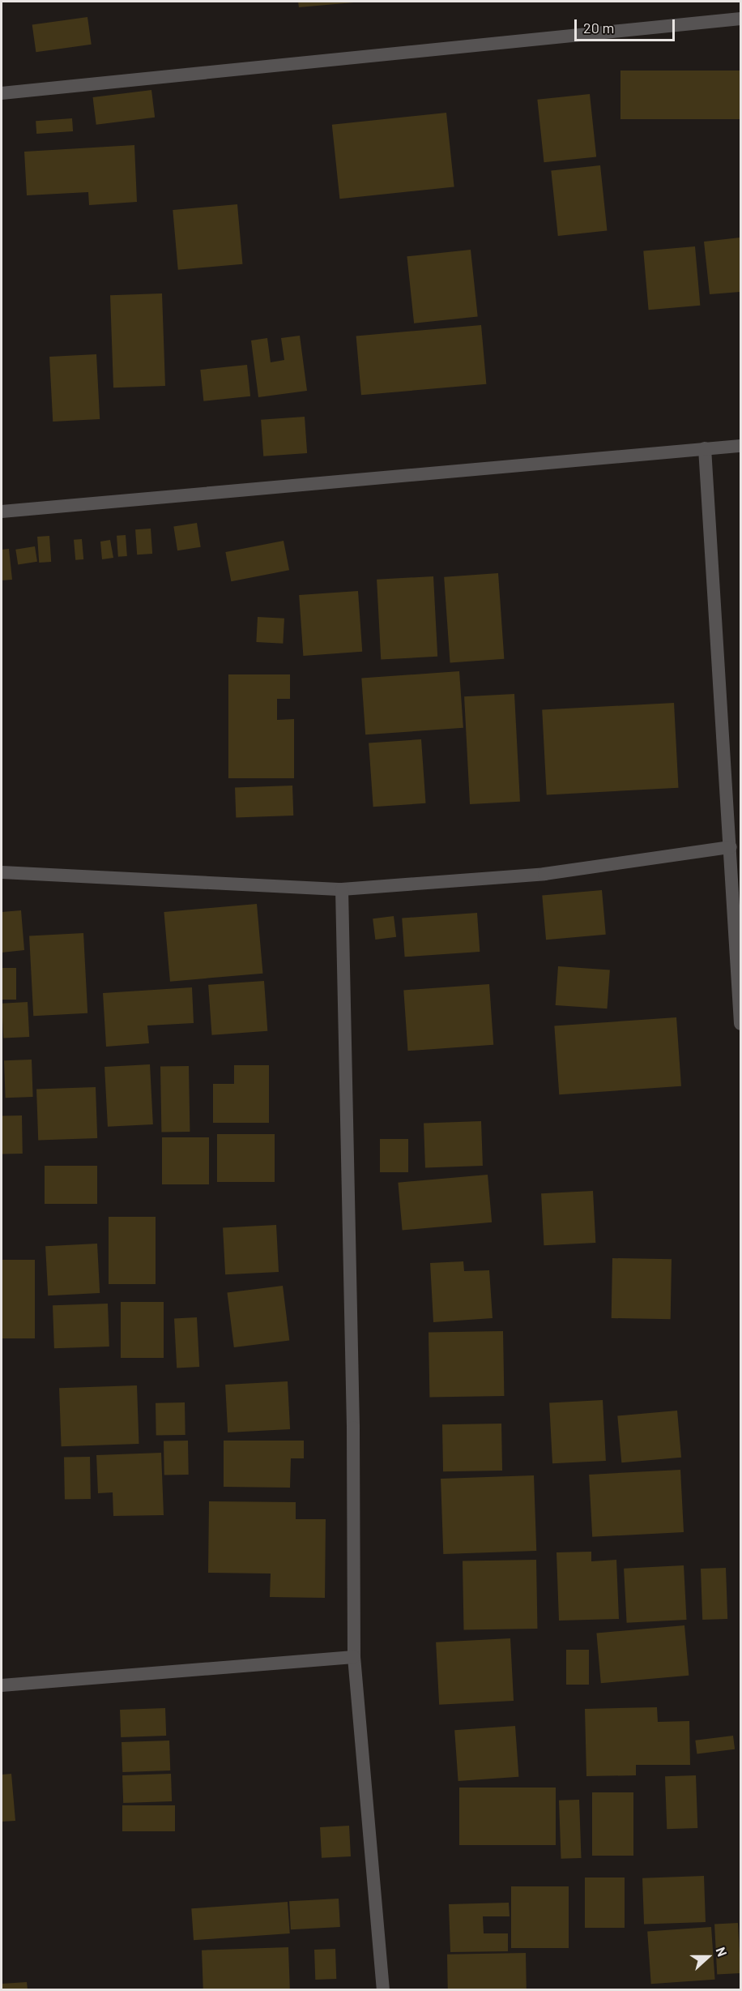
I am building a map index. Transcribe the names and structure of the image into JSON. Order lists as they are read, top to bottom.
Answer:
{
  "scale_bar": "20 m",
  "north": "right"
}
